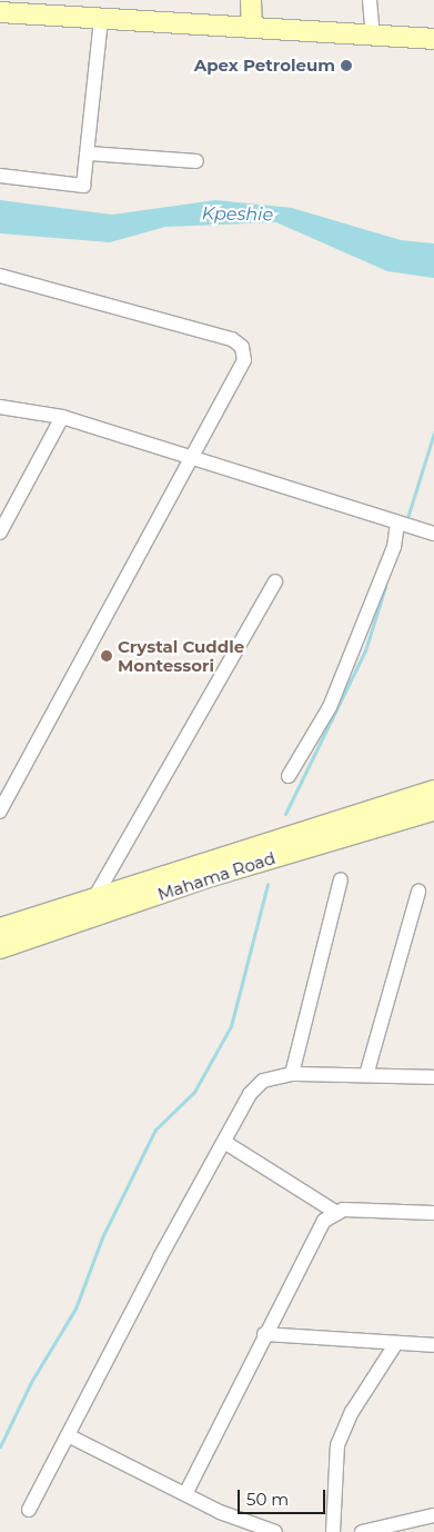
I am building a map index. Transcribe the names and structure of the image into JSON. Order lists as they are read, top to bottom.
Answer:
{
  "streets": {
    "street": ["Mahama Road"]
  },
  "water": ["Kpeshie"],
  "places": ["Apex Petroleum", "Crystal Cuddle Montessori"],
  "scale_bar": "50 m"
}
